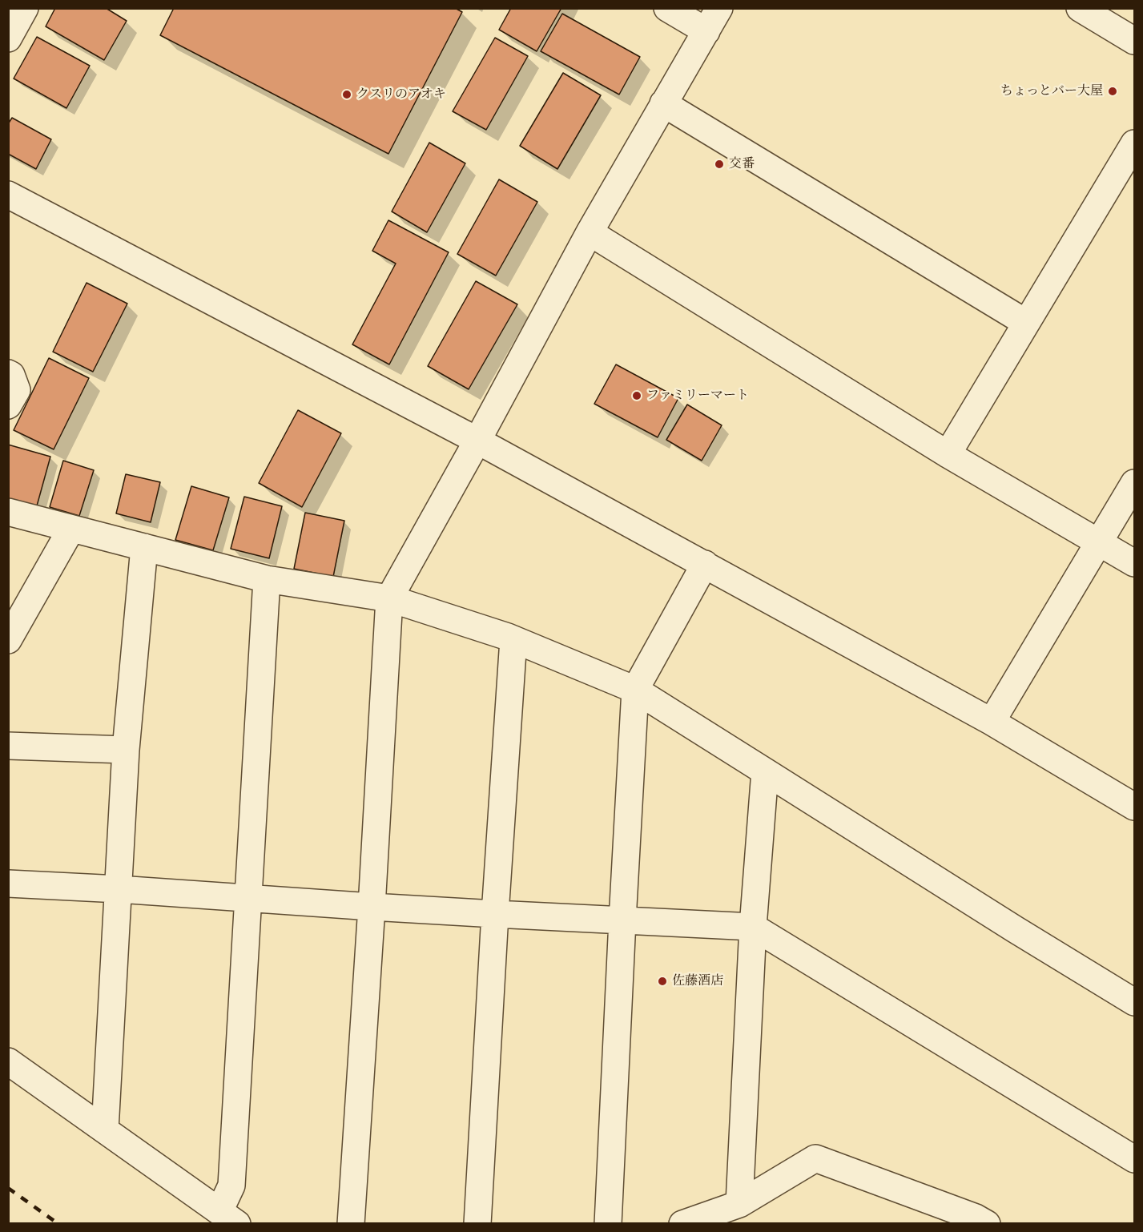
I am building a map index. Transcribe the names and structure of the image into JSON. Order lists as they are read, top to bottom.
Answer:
{
  "places": [
    "ちょっとバー大屋",
    "クスリのアオキ",
    "交番",
    "ファミリーマート",
    "佐藤酒店"
  ]
}
